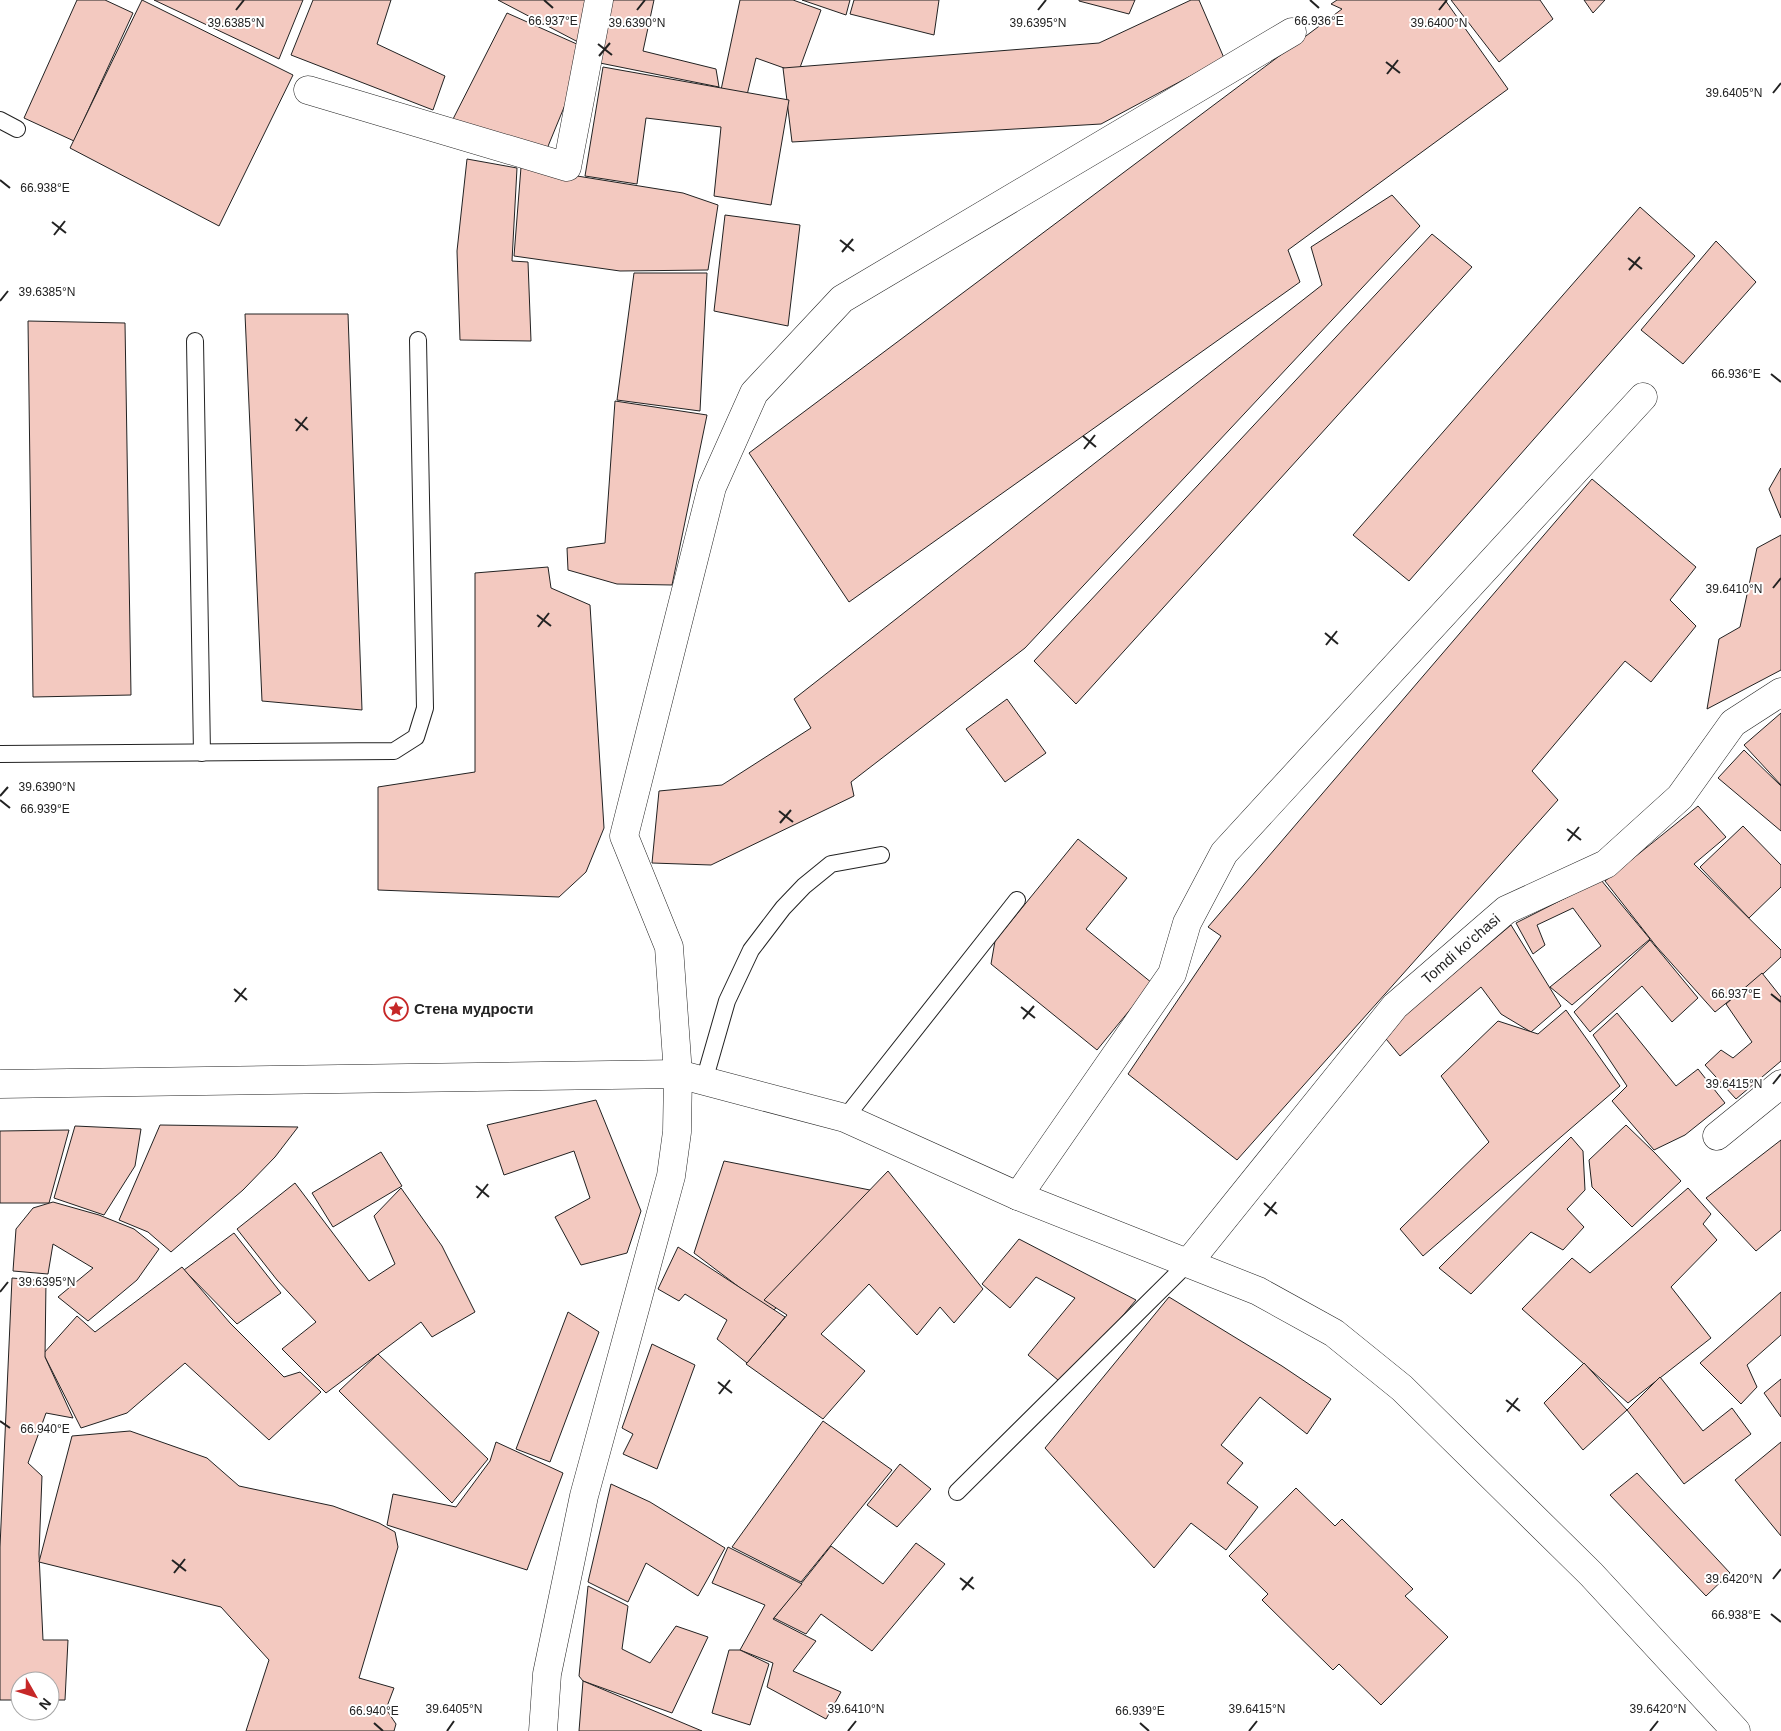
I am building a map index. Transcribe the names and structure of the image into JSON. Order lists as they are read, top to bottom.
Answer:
{
  "streets": {
    "street": ["Tomdi ko'chasi"]
  },
  "places": {
    "place": ["Стена мудрости"]
  },
  "north": "bottom right",
  "coordinates": [
    "66.937°E",
    "66.936°E",
    "39.6385°N",
    "39.6390°N",
    "39.6395°N",
    "39.6400°N",
    "39.6405°N",
    "66.938°E",
    "39.6410°N",
    "66.939°E",
    "39.6415°N",
    "66.940°E",
    "39.6420°N"
  ]
}
